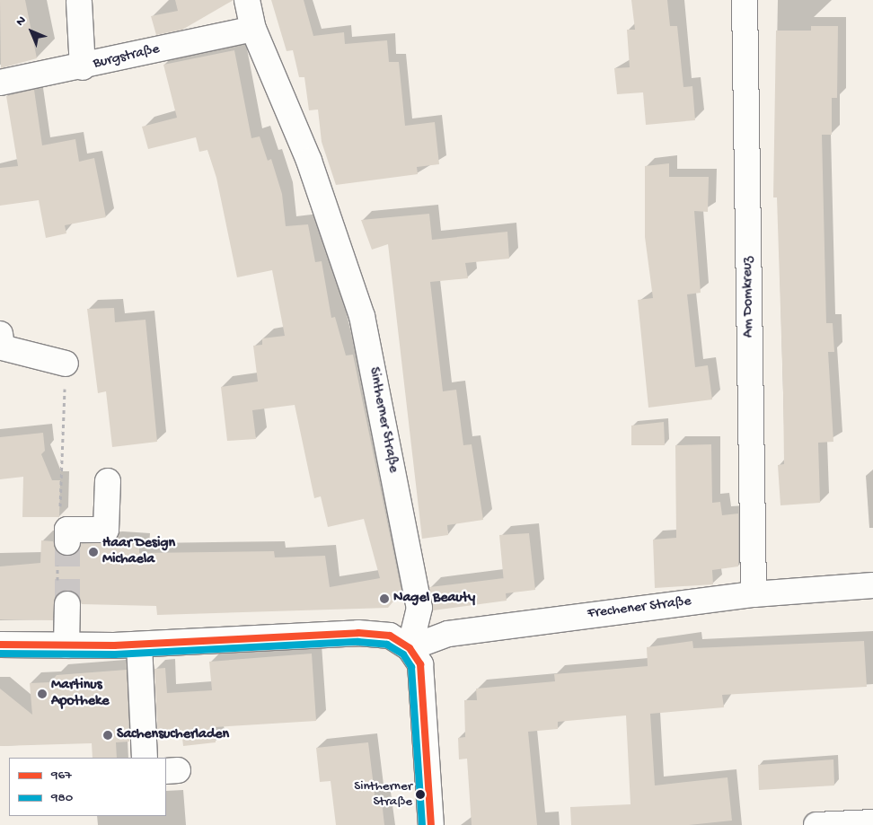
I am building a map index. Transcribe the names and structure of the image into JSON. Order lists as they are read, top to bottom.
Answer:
{
  "streets": {
    "street": [
      "Burgstraße",
      "Am Domkreuz",
      "Sintherner Straße",
      "Frechener Straße"
    ]
  },
  "crossings": [
    ["Burgstraße", "Sintherner Straße"],
    ["Am Domkreuz", "Frechener Straße"],
    ["Sintherner Straße", "Frechener Straße"]
  ],
  "places": [
    "Haar Design Michaela",
    "Nagel Beauty",
    "Martinus Apotheke",
    "Sachensucherladen",
    "Sintherner Straße"
  ],
  "lines": ["transit line 967", "transit line 980"],
  "legend": ["967", "980"],
  "north": "top left"
}
